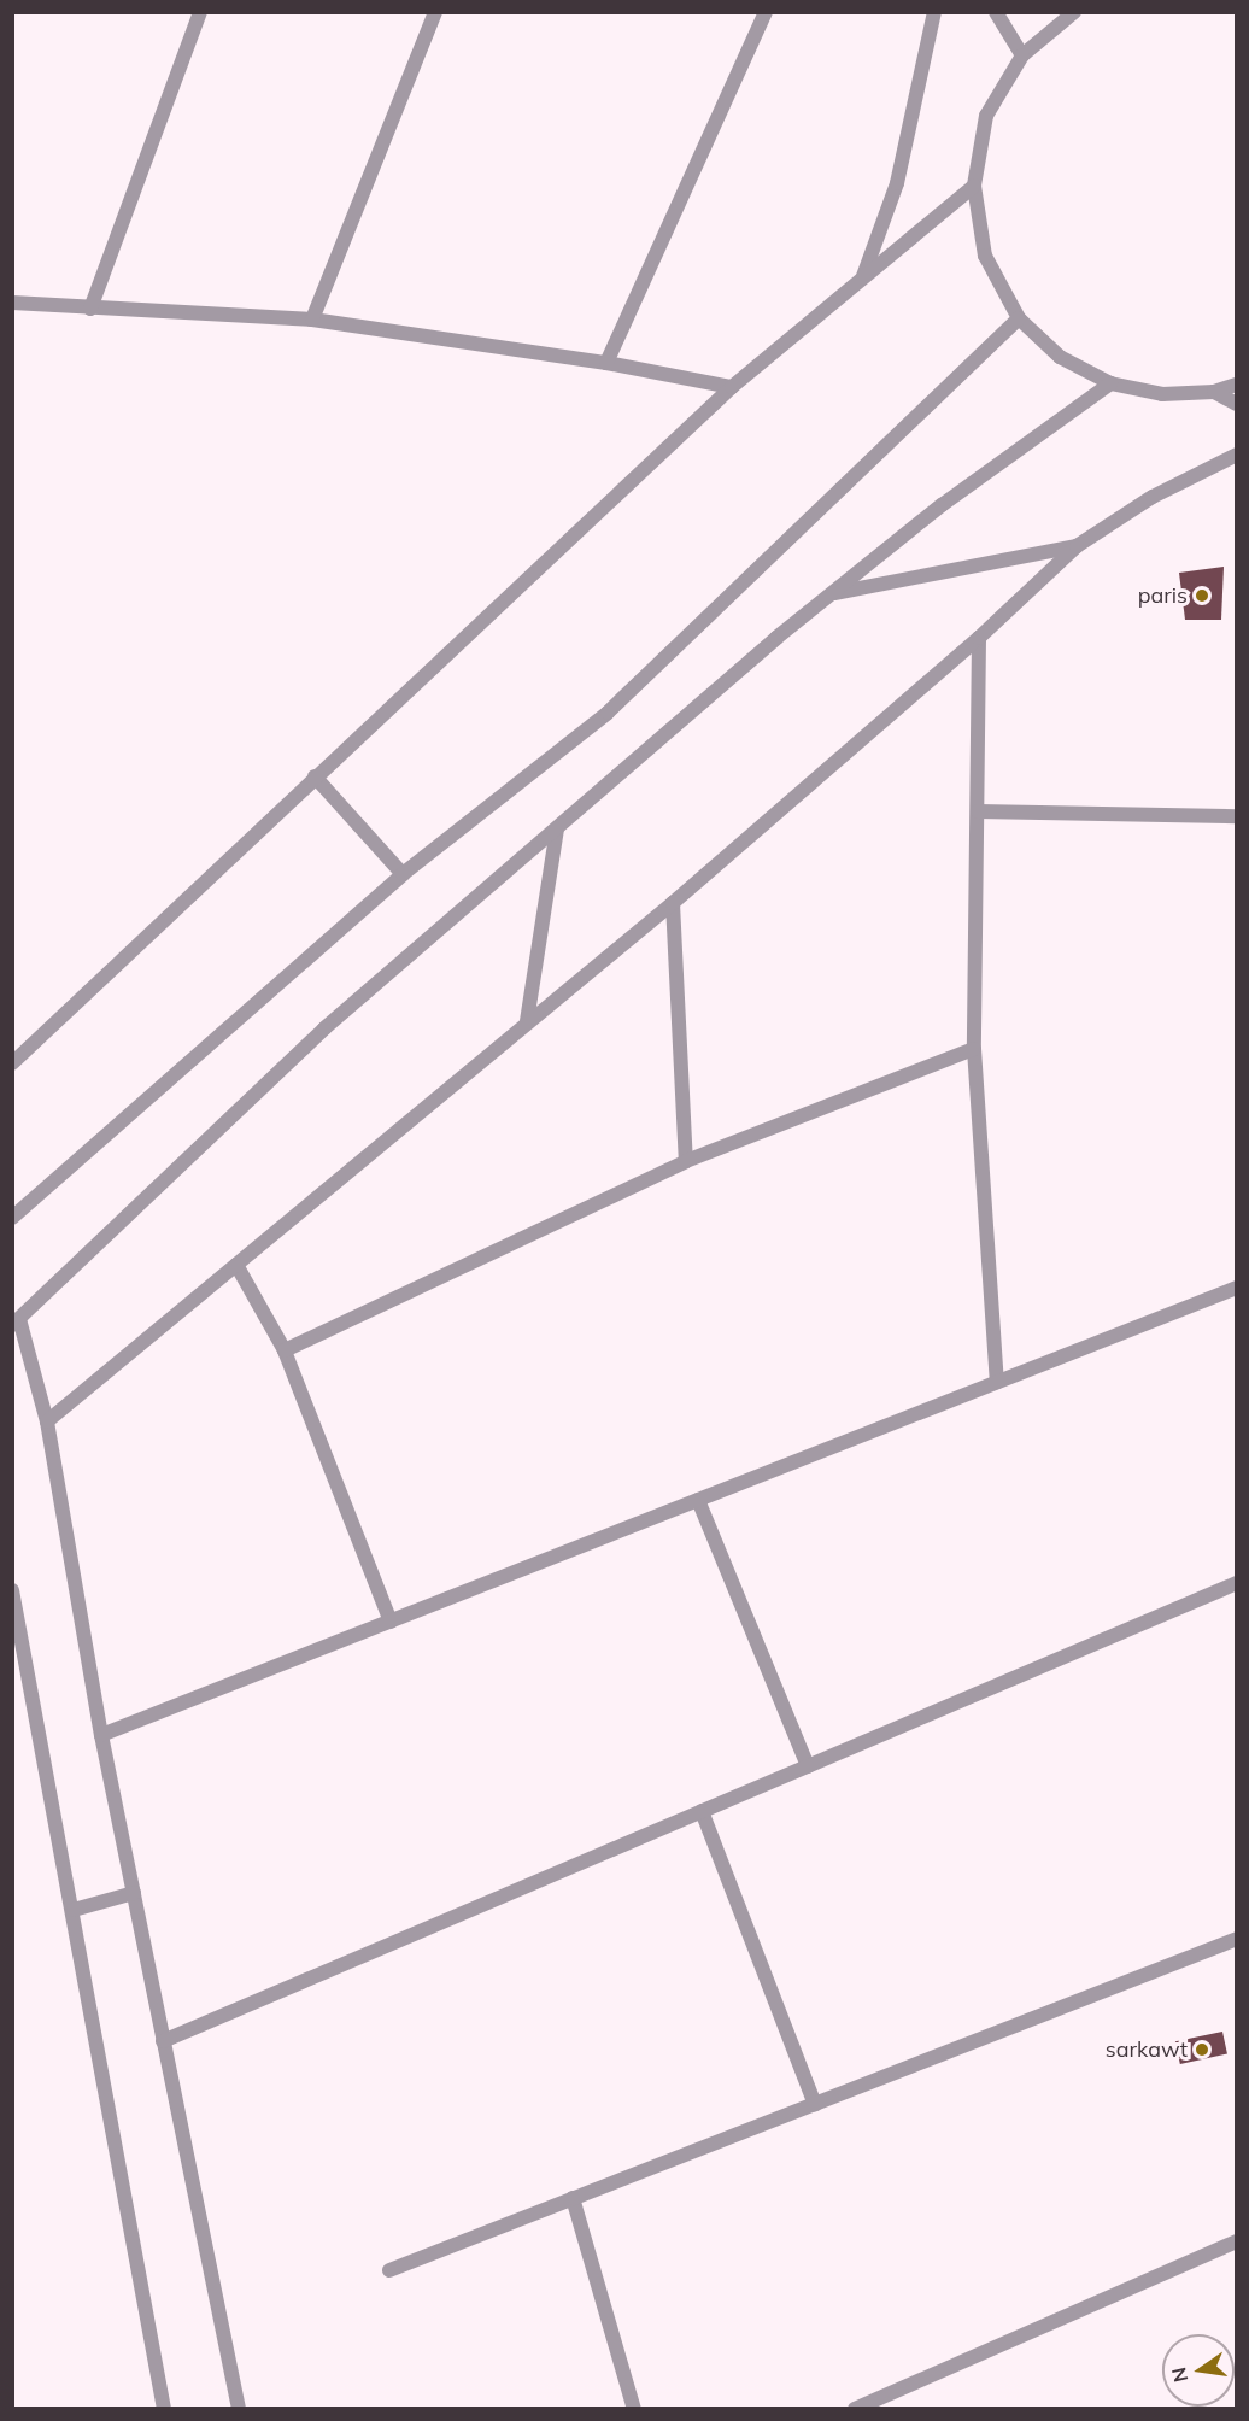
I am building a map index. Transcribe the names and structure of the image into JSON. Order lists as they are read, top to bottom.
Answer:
{
  "places": ["paris", "sarkawt"],
  "north": "left"
}
